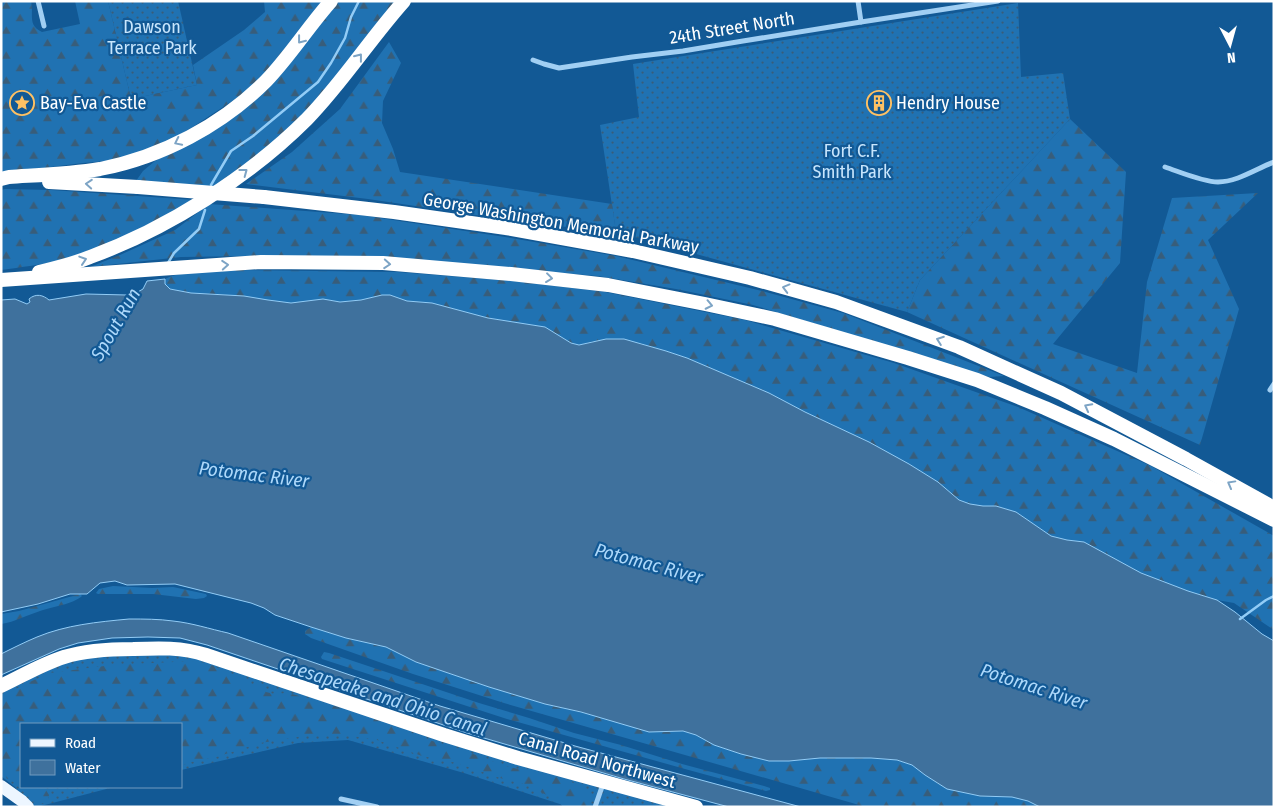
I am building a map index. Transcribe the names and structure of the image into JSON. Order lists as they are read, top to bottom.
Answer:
{
  "streets": {
    "highway": ["George Washington Memorial Parkway", "Canal Road Northwest"],
    "street": ["24th Street North"]
  },
  "water": ["Spout Run", "Potomac River", "Chesapeake and Ohio Canal"],
  "parks": ["Dawson Terrace Park", "Fort C.F. Smith Park"],
  "places": {
    "place": ["Bay-Eva Castle"],
    "building": ["Hendry House"]
  },
  "legend": ["Road", "Water"],
  "north": "bottom"
}
